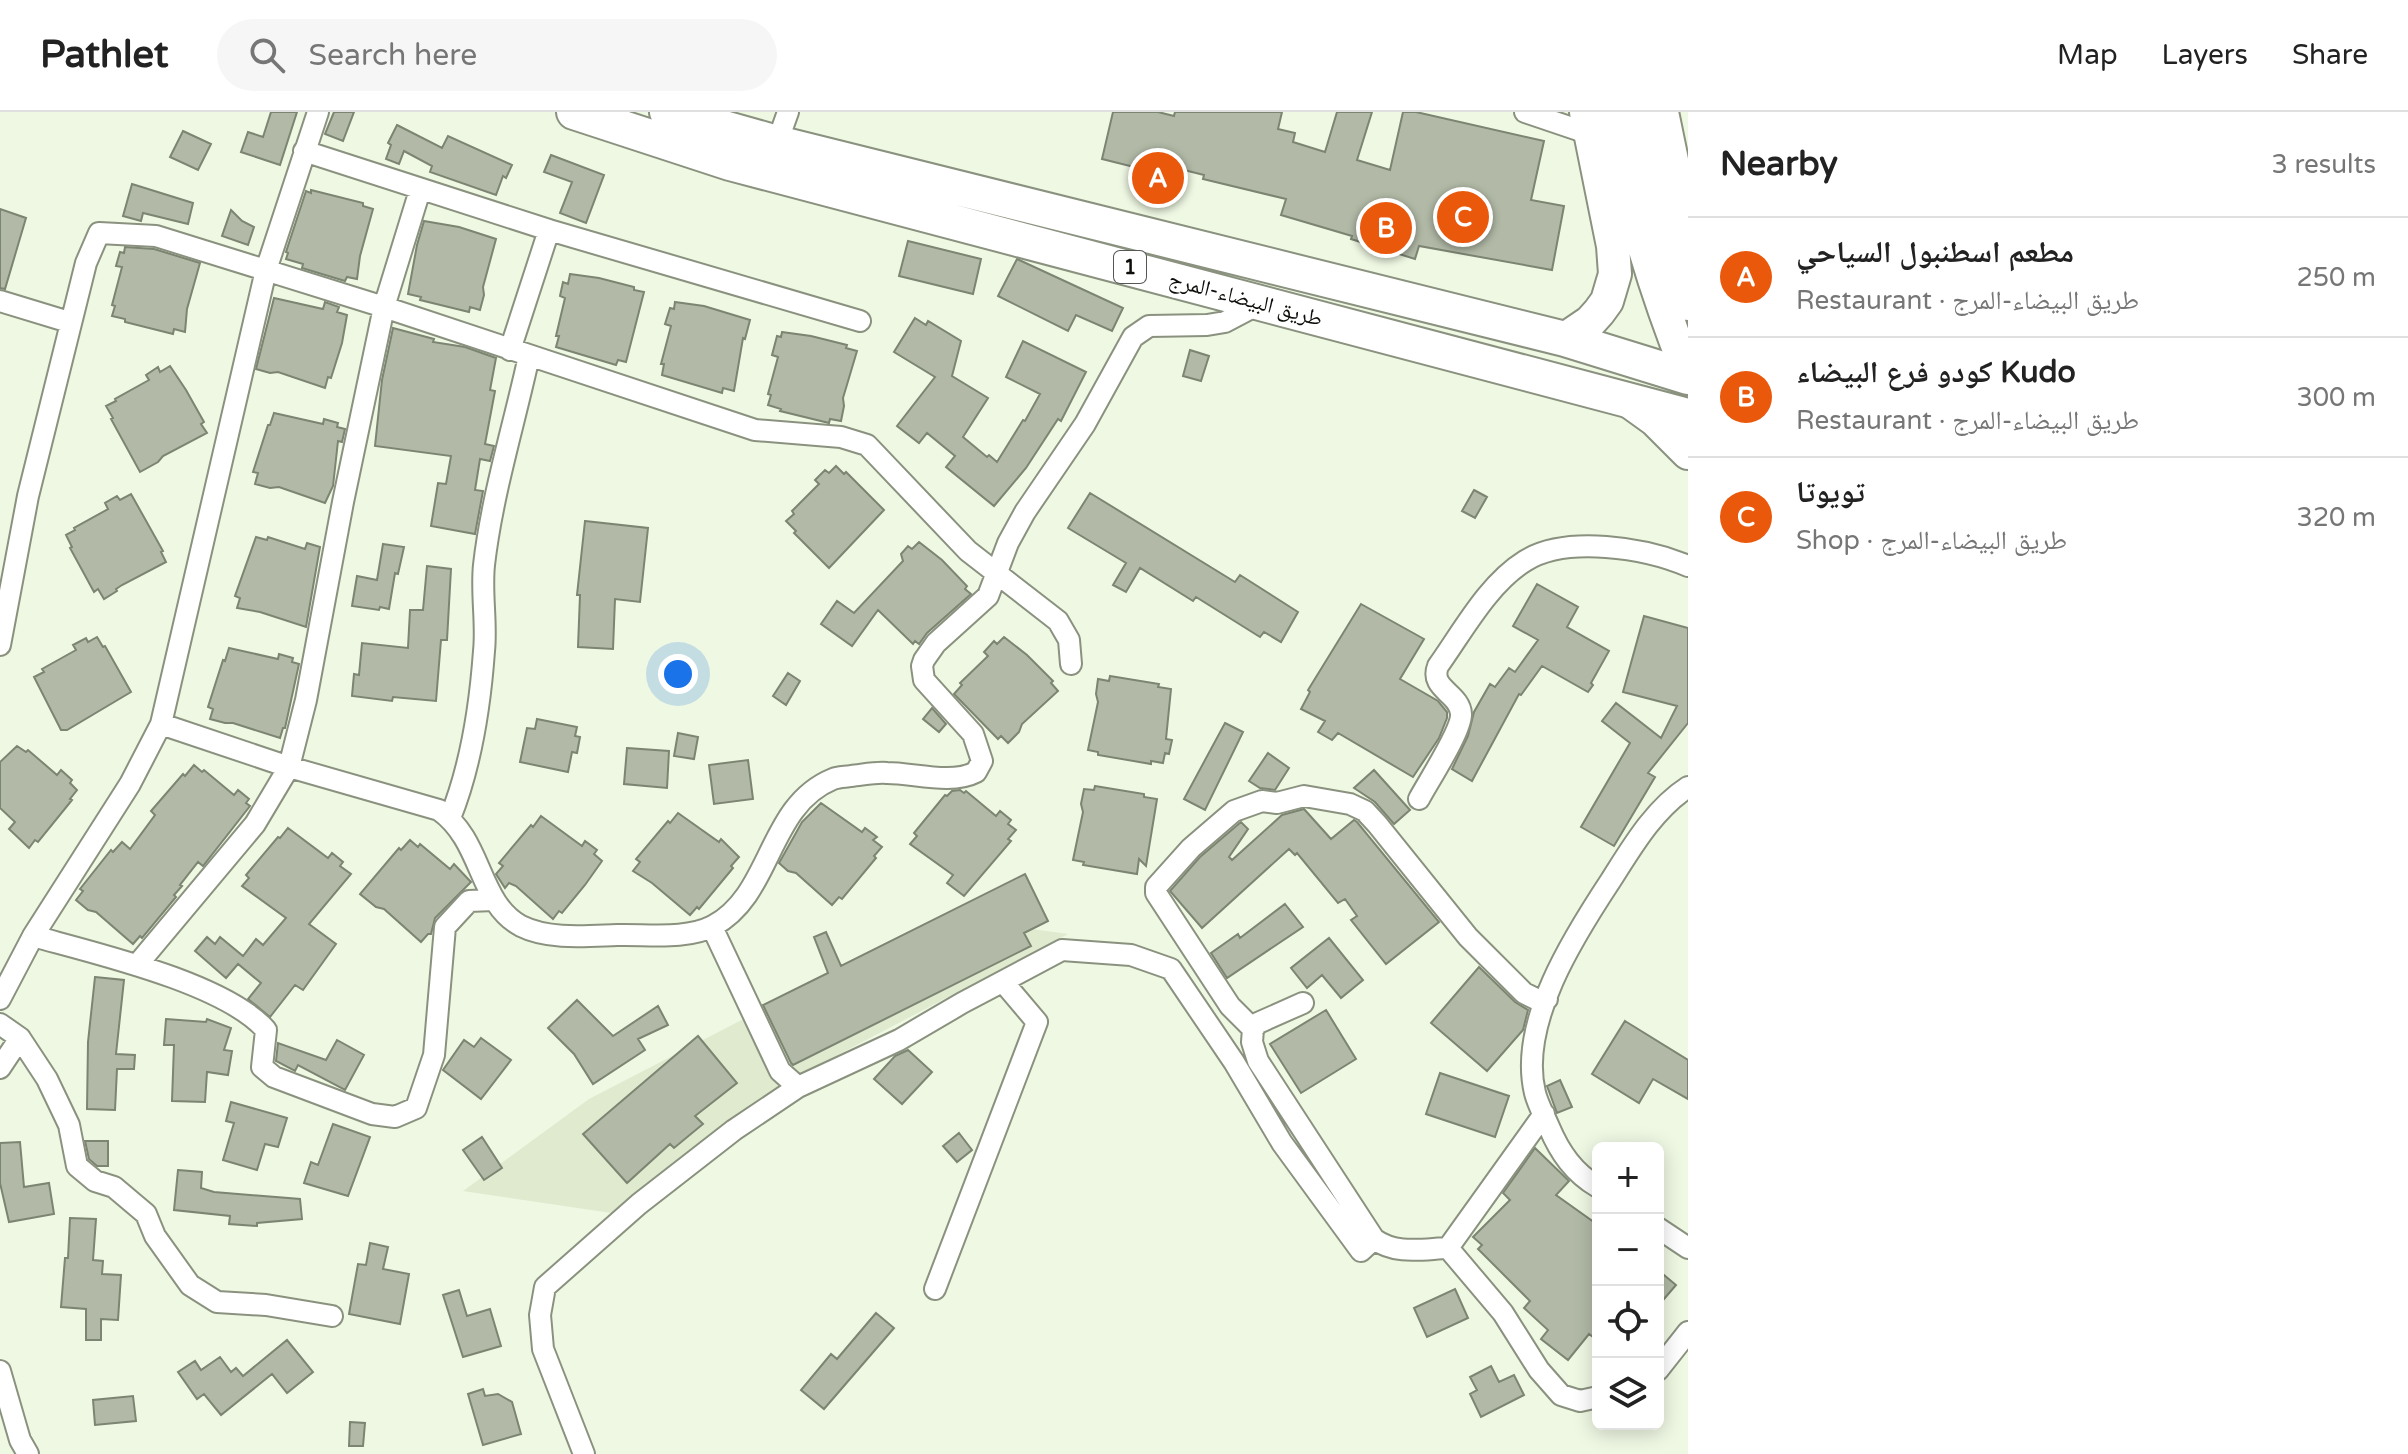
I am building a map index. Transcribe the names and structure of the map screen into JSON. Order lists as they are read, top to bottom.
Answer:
{
  "streets": {
    "highway": ["1", "طريق البيضاء-المرج"]
  },
  "page": {
    "header": "Pathlet",
    "search": "Search here",
    "nav": ["Map", "Layers", "Share"],
    "heading": ["Nearby", "3 results"],
    "pins": ["A", "C", "B"],
    "list": [
      {
        "mark": "A",
        "name": "مطعم اسطنبول السياحي",
        "note": "Restaurant · طريق البيضاء-المرج",
        "value": "250 m"
      },
      {
        "mark": "B",
        "name": "كودو فرع البيضاء Kudo",
        "note": "Restaurant · طريق البيضاء-المرج",
        "value": "300 m"
      },
      {
        "mark": "C",
        "name": "تويوتا",
        "note": "Shop · طريق البيضاء-المرج",
        "value": "320 m"
      }
    ],
    "map_buttons": ["+", "−"]
  }
}
